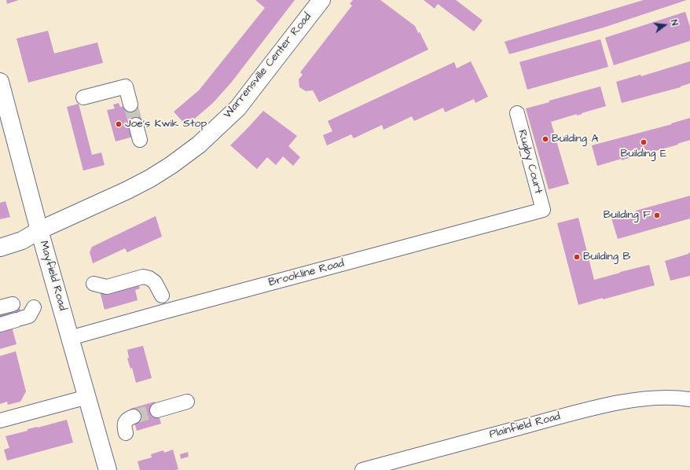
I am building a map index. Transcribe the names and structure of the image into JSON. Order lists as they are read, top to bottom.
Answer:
{
  "streets": {
    "main road": ["Warrensville Center Road", "Mayfield Road"],
    "street": ["Rugby Court", "Brookline Road", "Plainfield Road"]
  },
  "crossings": [
    ["Warrensville Center Road", "Mayfield Road"],
    ["Rugby Court", "Brookline Road"],
    ["Brookline Road", "Mayfield Road"]
  ],
  "places": [
    "Joe's Kwik Stop",
    "Building A",
    "Building E",
    "Building F",
    "Building B"
  ],
  "north": "right"
}
